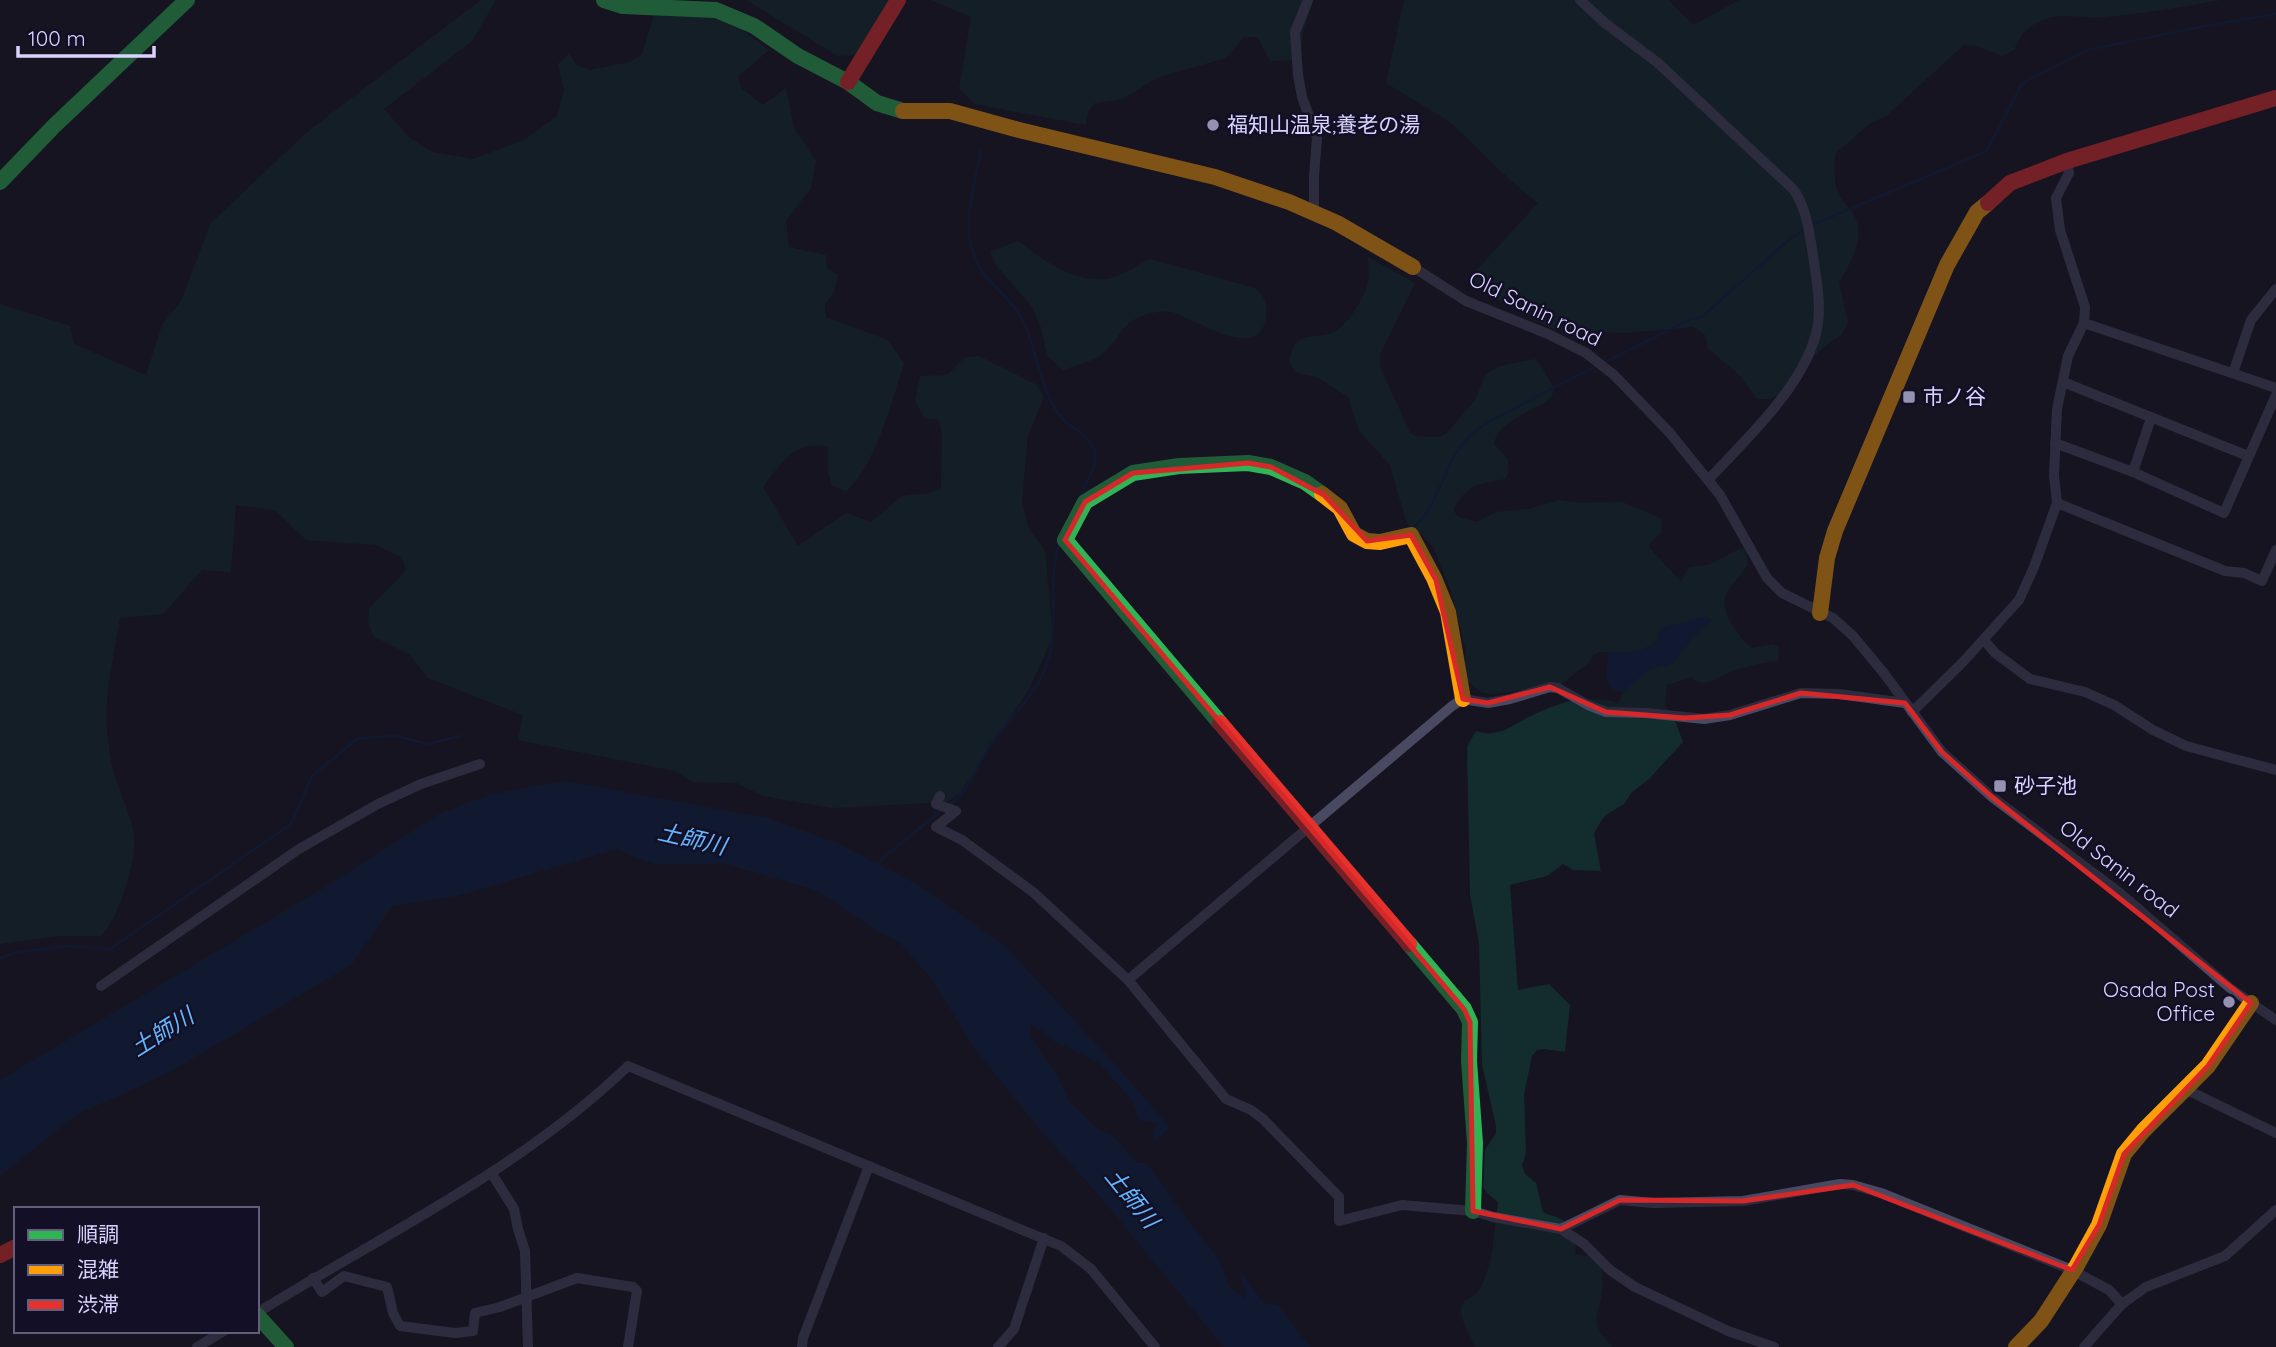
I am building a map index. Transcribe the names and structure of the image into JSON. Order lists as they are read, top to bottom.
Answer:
{
  "streets": {
    "street": ["Old Sanin road"]
  },
  "water": ["土師川"],
  "places": {
    "other": ["福知山温泉;養老の湯", "Osada Post Office"],
    "transit": ["市ノ谷", "砂子池"]
  },
  "legend": ["順調", "混雑", "渋滞"],
  "scale_bar": "100 m"
}
